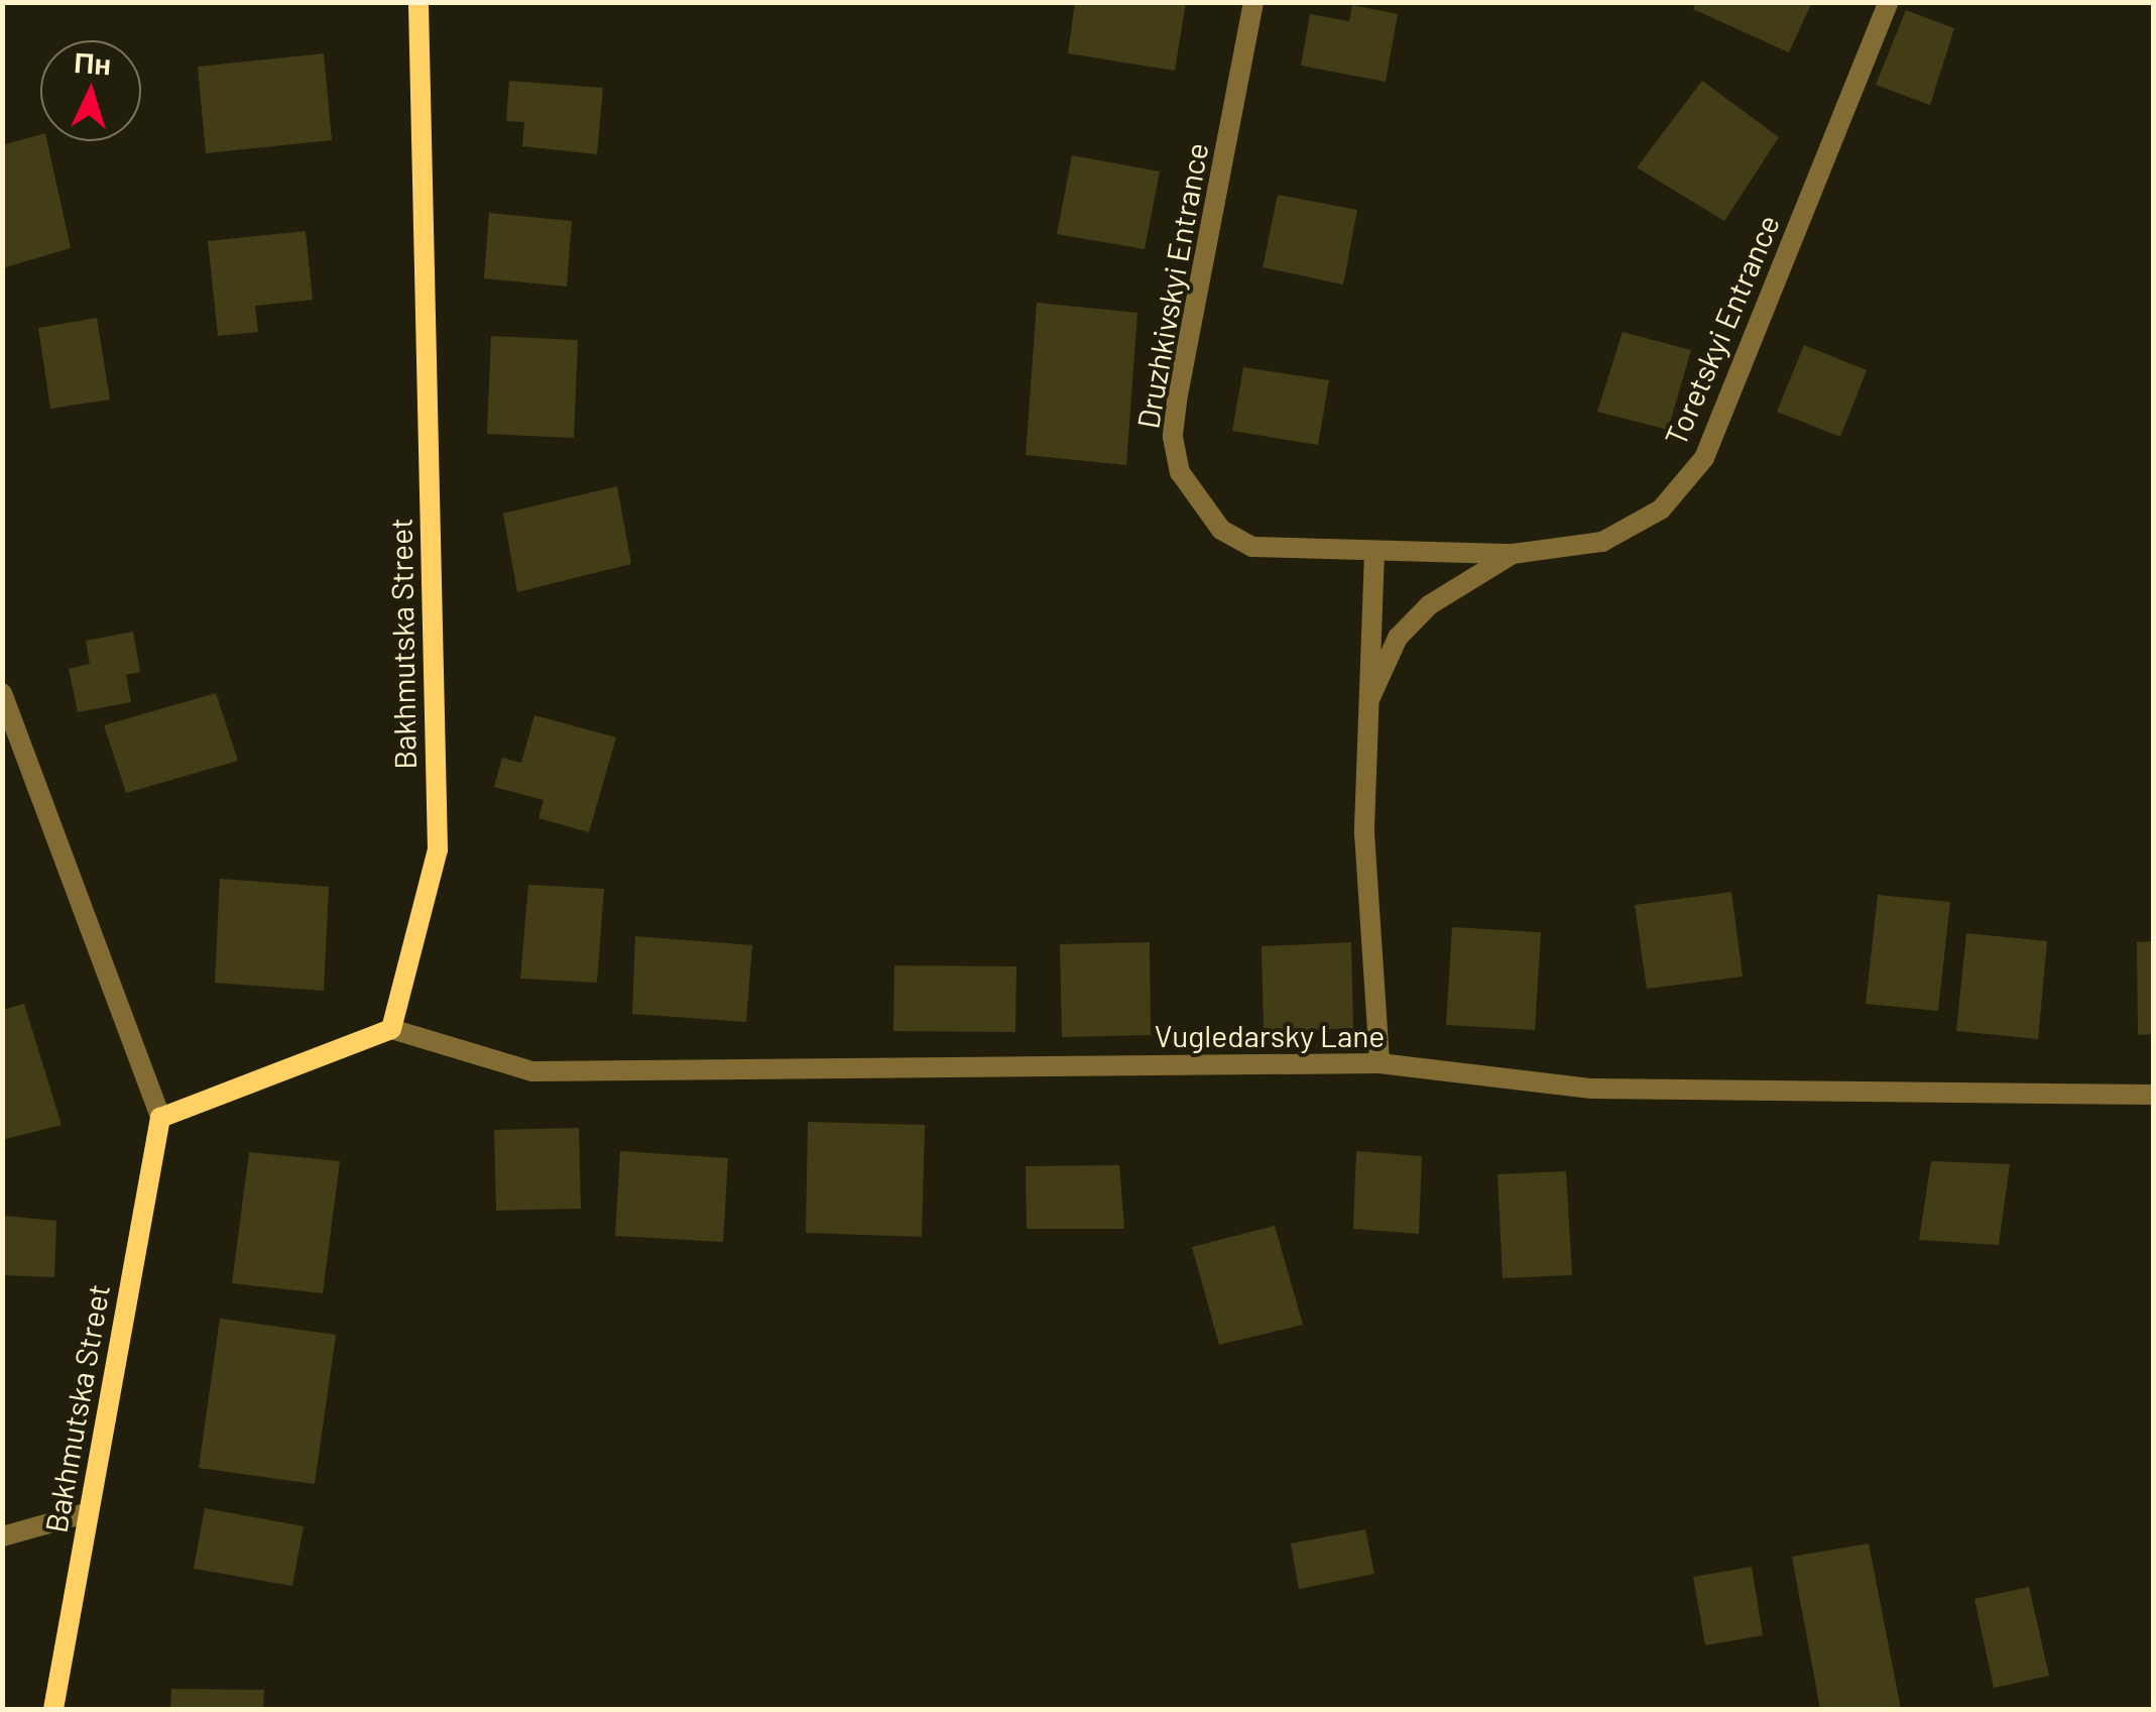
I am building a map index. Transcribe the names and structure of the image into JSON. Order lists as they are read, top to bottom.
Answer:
{
  "streets": {
    "street": [
      "Druzhkivskyi Entrance",
      "Toretskyi Entrance",
      "Bakhmutska Street",
      "Vugledarsky Lane"
    ]
  },
  "crossings": [
    ["Druzhkivskyi Entrance", "Toretskyi Entrance"],
    ["Bakhmutska Street", "Vugledarsky Lane"]
  ],
  "north": "top"
}
